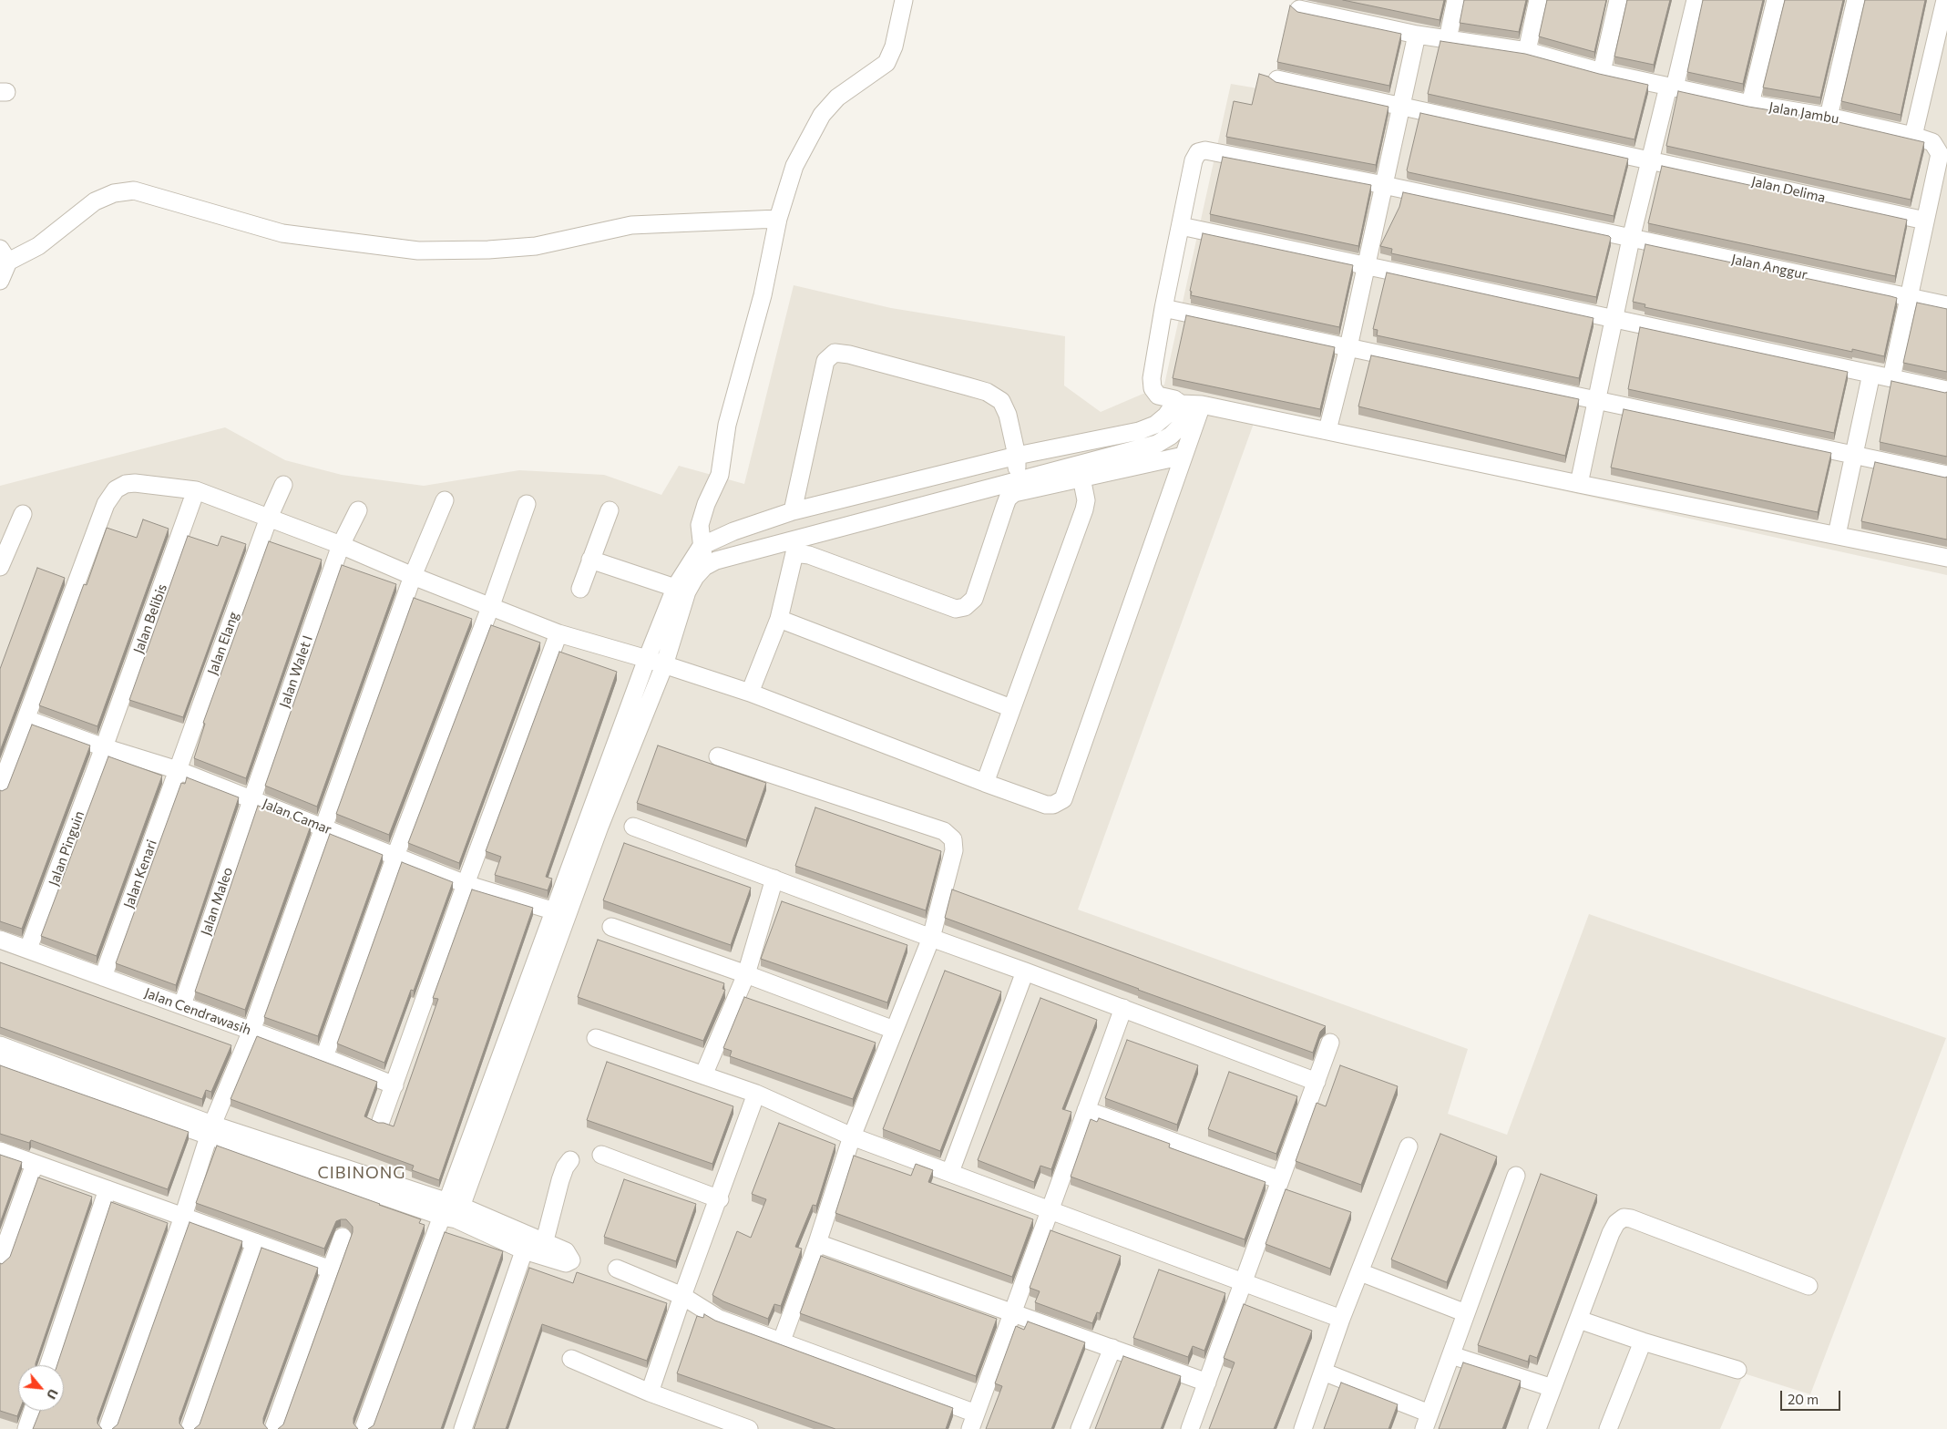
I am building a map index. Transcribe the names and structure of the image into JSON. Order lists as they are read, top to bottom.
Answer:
{
  "streets": {
    "street": [
      "Jalan Jambu",
      "Jalan Delima",
      "Jalan Anggur",
      "Jalan Belibis",
      "Jalan Elang",
      "Jalan Walet I",
      "Jalan Camar",
      "Jalan Pinguin",
      "Jalan Kenari",
      "Jalan Maleo",
      "Jalan Cendrawasih"
    ]
  },
  "crossings": [
    ["Jalan Jambu", "Jalan Delima"],
    ["Jalan Belibis", "Jalan Camar"],
    ["Jalan Belibis", "Jalan Pinguin"],
    ["Jalan Elang", "Jalan Camar"],
    ["Jalan Elang", "Jalan Kenari"],
    ["Jalan Walet I", "Jalan Camar"],
    ["Jalan Walet I", "Jalan Maleo"],
    ["Jalan Camar", "Jalan Pinguin"],
    ["Jalan Camar", "Jalan Kenari"],
    ["Jalan Camar", "Jalan Maleo"],
    ["Jalan Pinguin", "Jalan Cendrawasih"],
    ["Jalan Kenari", "Jalan Cendrawasih"],
    ["Jalan Maleo", "Jalan Cendrawasih"]
  ],
  "districts": ["CIBINONG"],
  "scale_bar": "20 m",
  "north": "bottom right"
}
